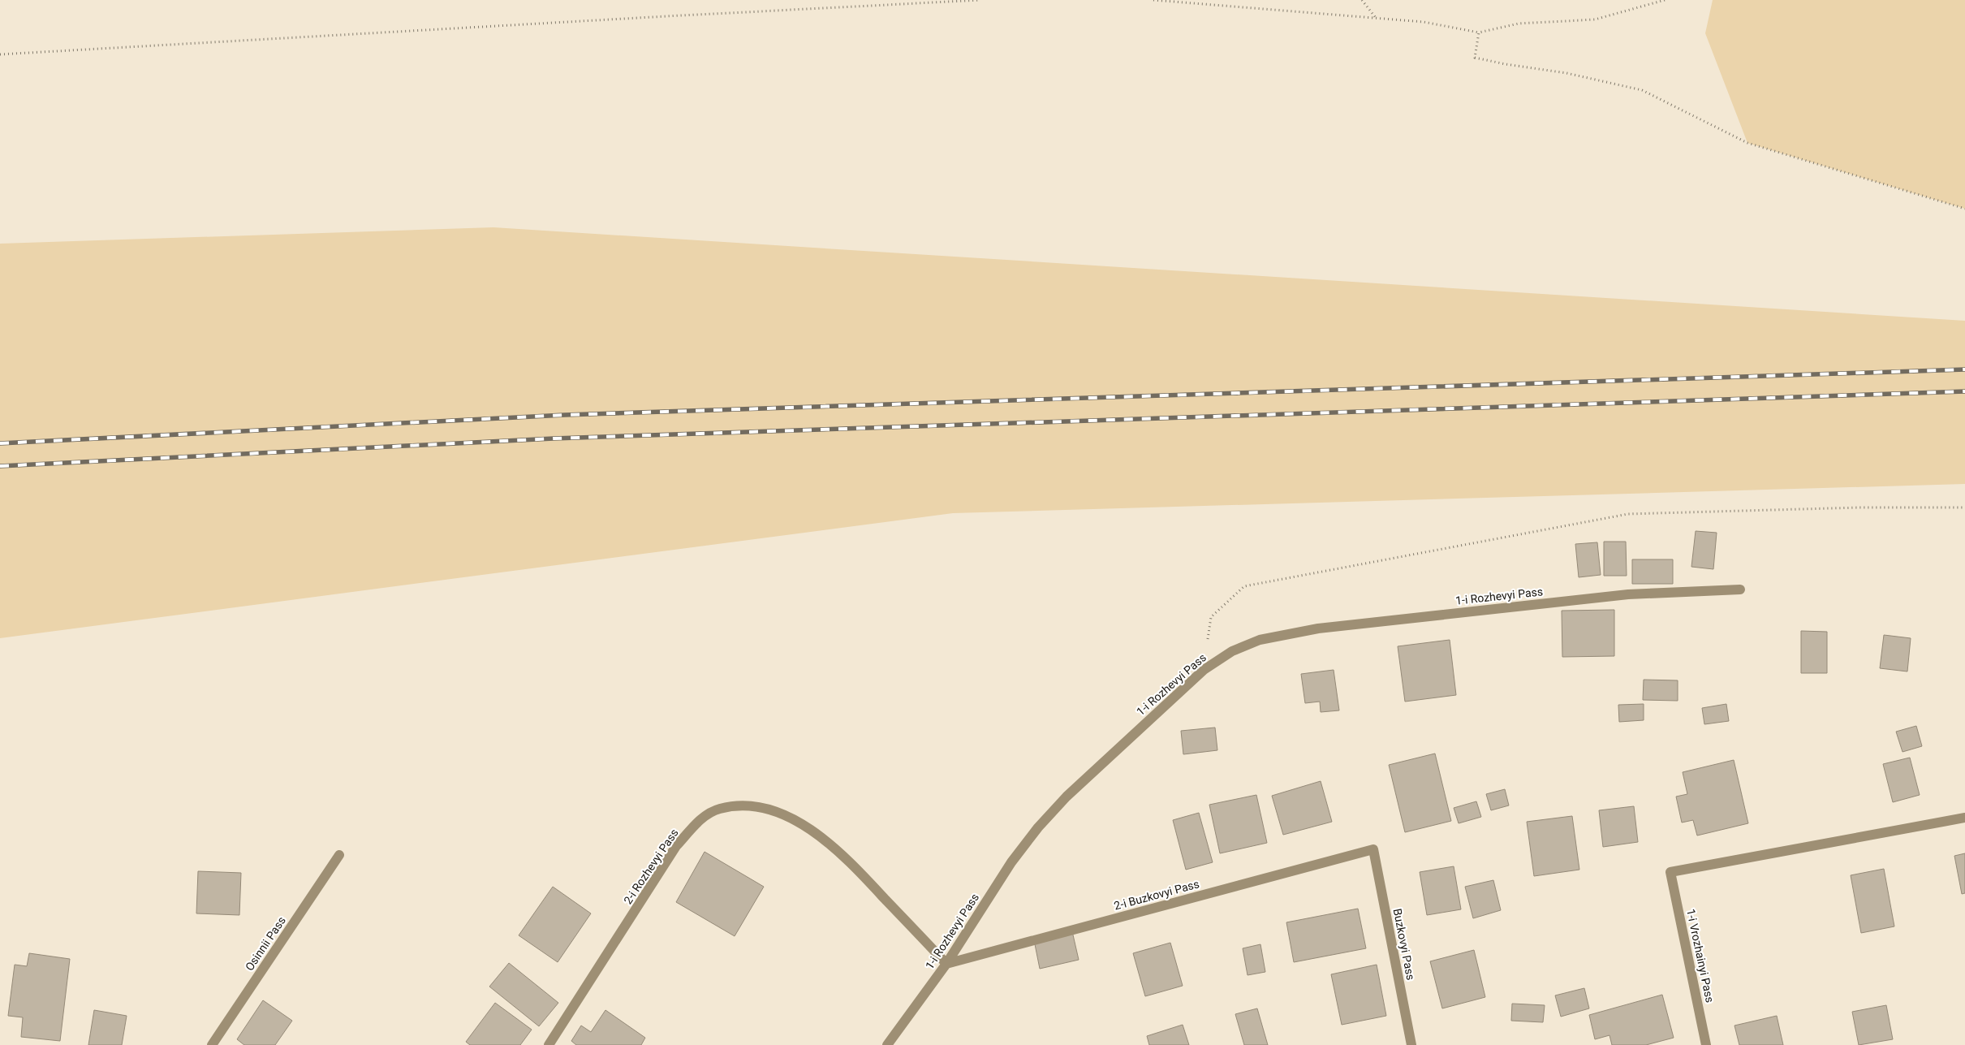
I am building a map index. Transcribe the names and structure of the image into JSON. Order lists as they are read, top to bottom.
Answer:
{
  "streets": {
    "street": [
      "1-i Rozhevyi Pass",
      "2-i Rozhevyi Pass",
      "2-i Buzkovyi Pass",
      "Osinnii Pass",
      "Buzkovyi Pass",
      "1-i Vrozhainyi Pass"
    ]
  },
  "crossings": [
    ["1-i Rozhevyi Pass", "2-i Rozhevyi Pass"],
    ["1-i Rozhevyi Pass", "2-i Buzkovyi Pass"],
    ["2-i Rozhevyi Pass", "2-i Buzkovyi Pass"],
    ["2-i Buzkovyi Pass", "Buzkovyi Pass"]
  ]
}
